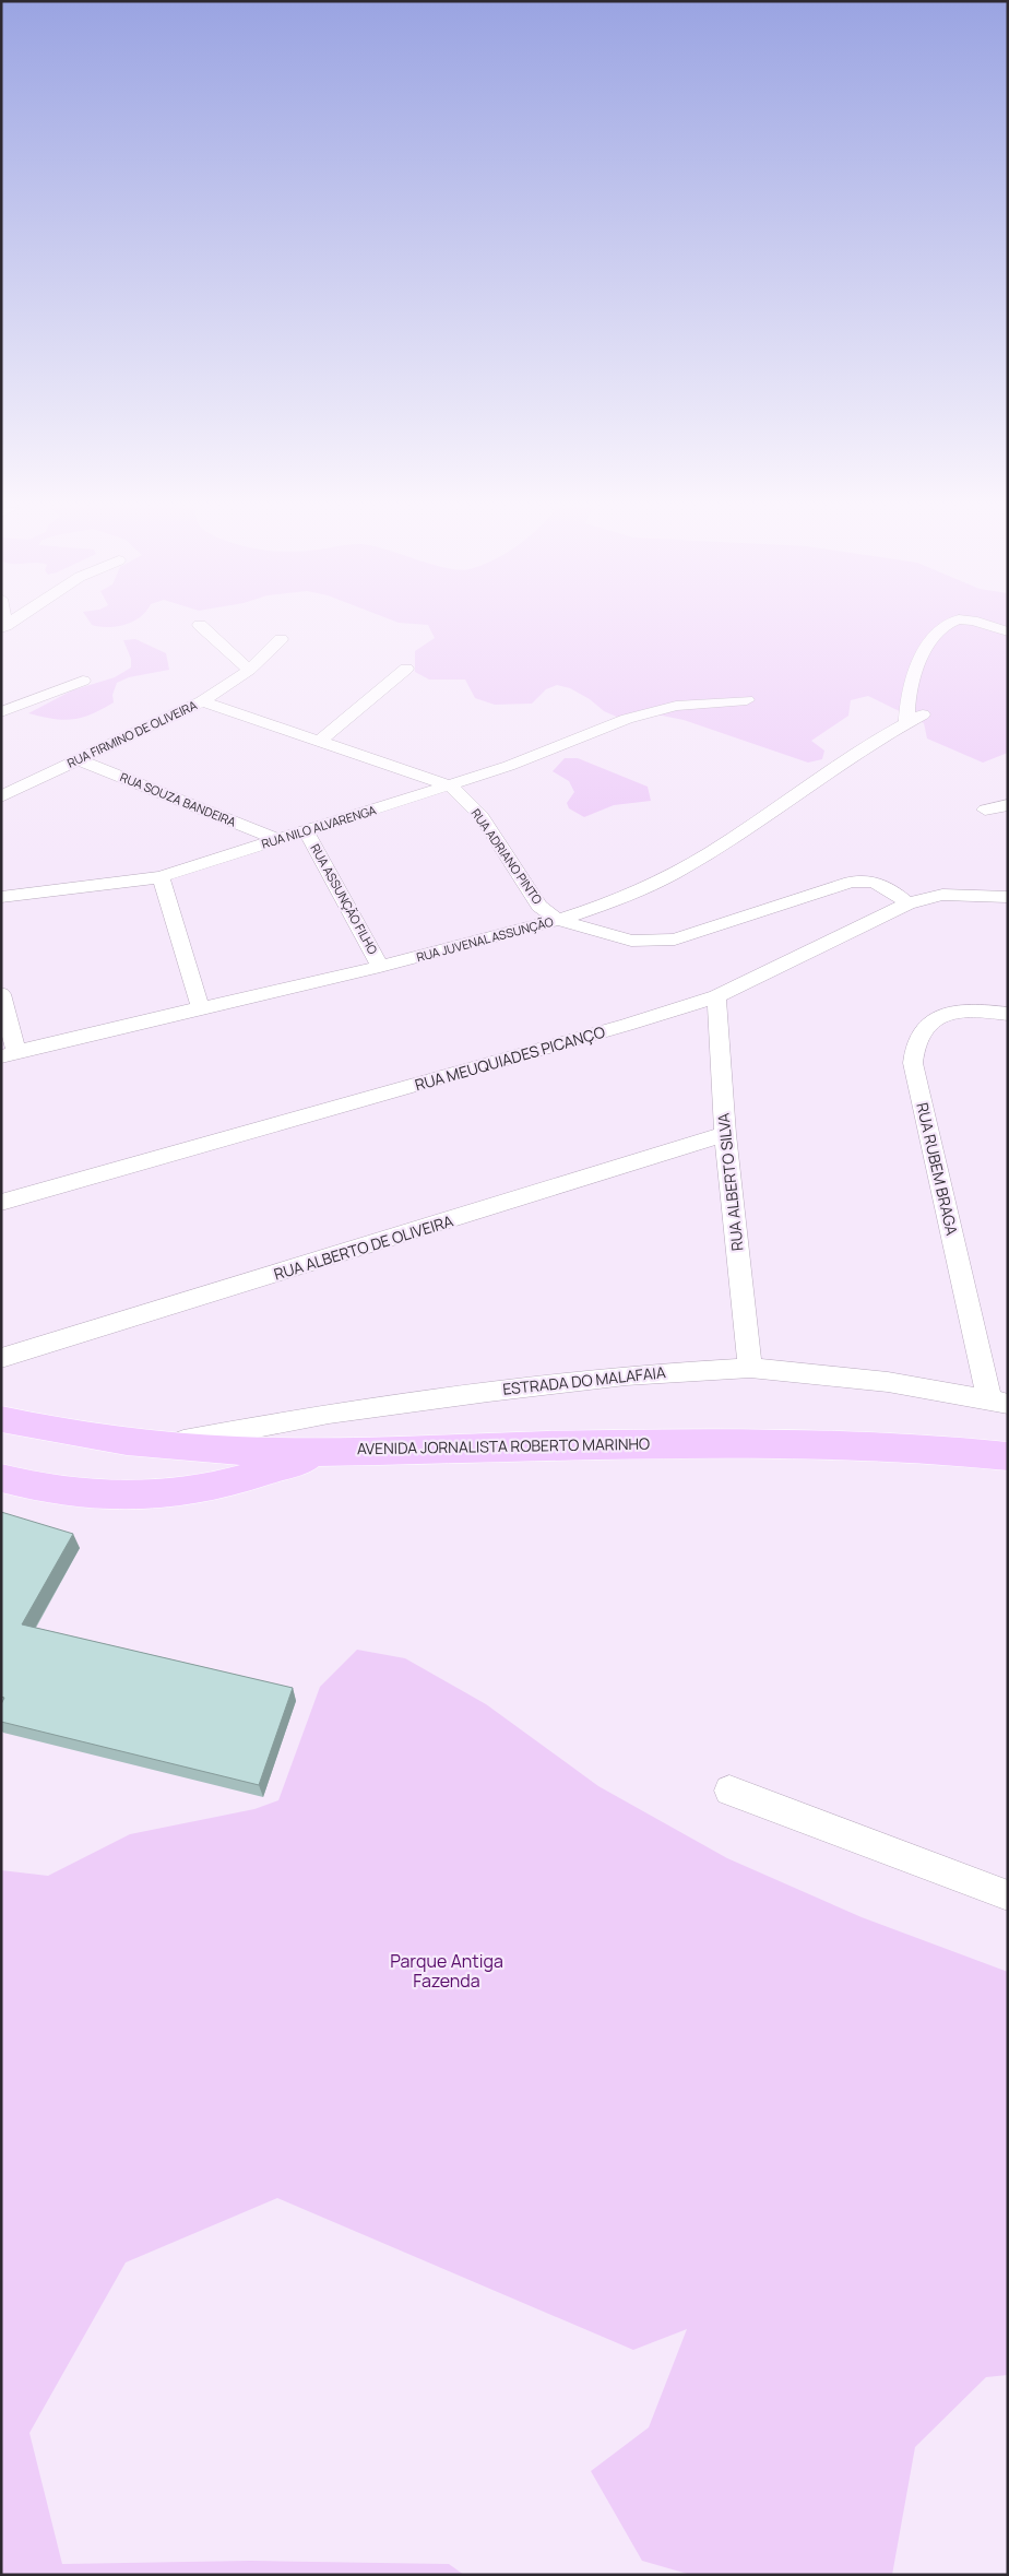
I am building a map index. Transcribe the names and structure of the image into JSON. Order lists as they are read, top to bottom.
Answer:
{
  "streets": {
    "main road": ["AVENIDA JORNALISTA ROBERTO MARINHO"],
    "street": [
      "RUA FIRMINO DE OLIVEIRA",
      "RUA SOUZA BANDEIRA",
      "RUA NILO ALVARENGA",
      "RUA ADRIANO PINTO",
      "RUA ASSUNÇÃO FILHO",
      "RUA JUVENAL ASSUNÇÃO",
      "RUA MEUQUIADES PICANÇO",
      "RUA RUBEM BRAGA",
      "RUA ALBERTO SILVA",
      "RUA ALBERTO DE OLIVEIRA",
      "ESTRADA DO MALAFAIA"
    ]
  },
  "crossings": [
    ["RUA FIRMINO DE OLIVEIRA", "RUA SOUZA BANDEIRA"],
    ["RUA FIRMINO DE OLIVEIRA", "RUA ADRIANO PINTO"],
    ["RUA SOUZA BANDEIRA", "RUA NILO ALVARENGA"],
    ["RUA NILO ALVARENGA", "RUA ADRIANO PINTO"],
    ["RUA NILO ALVARENGA", "RUA ASSUNÇÃO FILHO"],
    ["RUA ADRIANO PINTO", "RUA JUVENAL ASSUNÇÃO"],
    ["RUA ADRIANO PINTO", "RUA MEUQUIADES PICANÇO"],
    ["RUA ASSUNÇÃO FILHO", "RUA JUVENAL ASSUNÇÃO"],
    ["RUA MEUQUIADES PICANÇO", "RUA ALBERTO SILVA"],
    ["RUA RUBEM BRAGA", "ESTRADA DO MALAFAIA"],
    ["RUA ALBERTO SILVA", "RUA ALBERTO DE OLIVEIRA"],
    ["RUA ALBERTO SILVA", "ESTRADA DO MALAFAIA"],
    ["ESTRADA DO MALAFAIA", "AVENIDA JORNALISTA ROBERTO MARINHO"]
  ],
  "parks": ["Parque Antiga Fazenda"]
}
